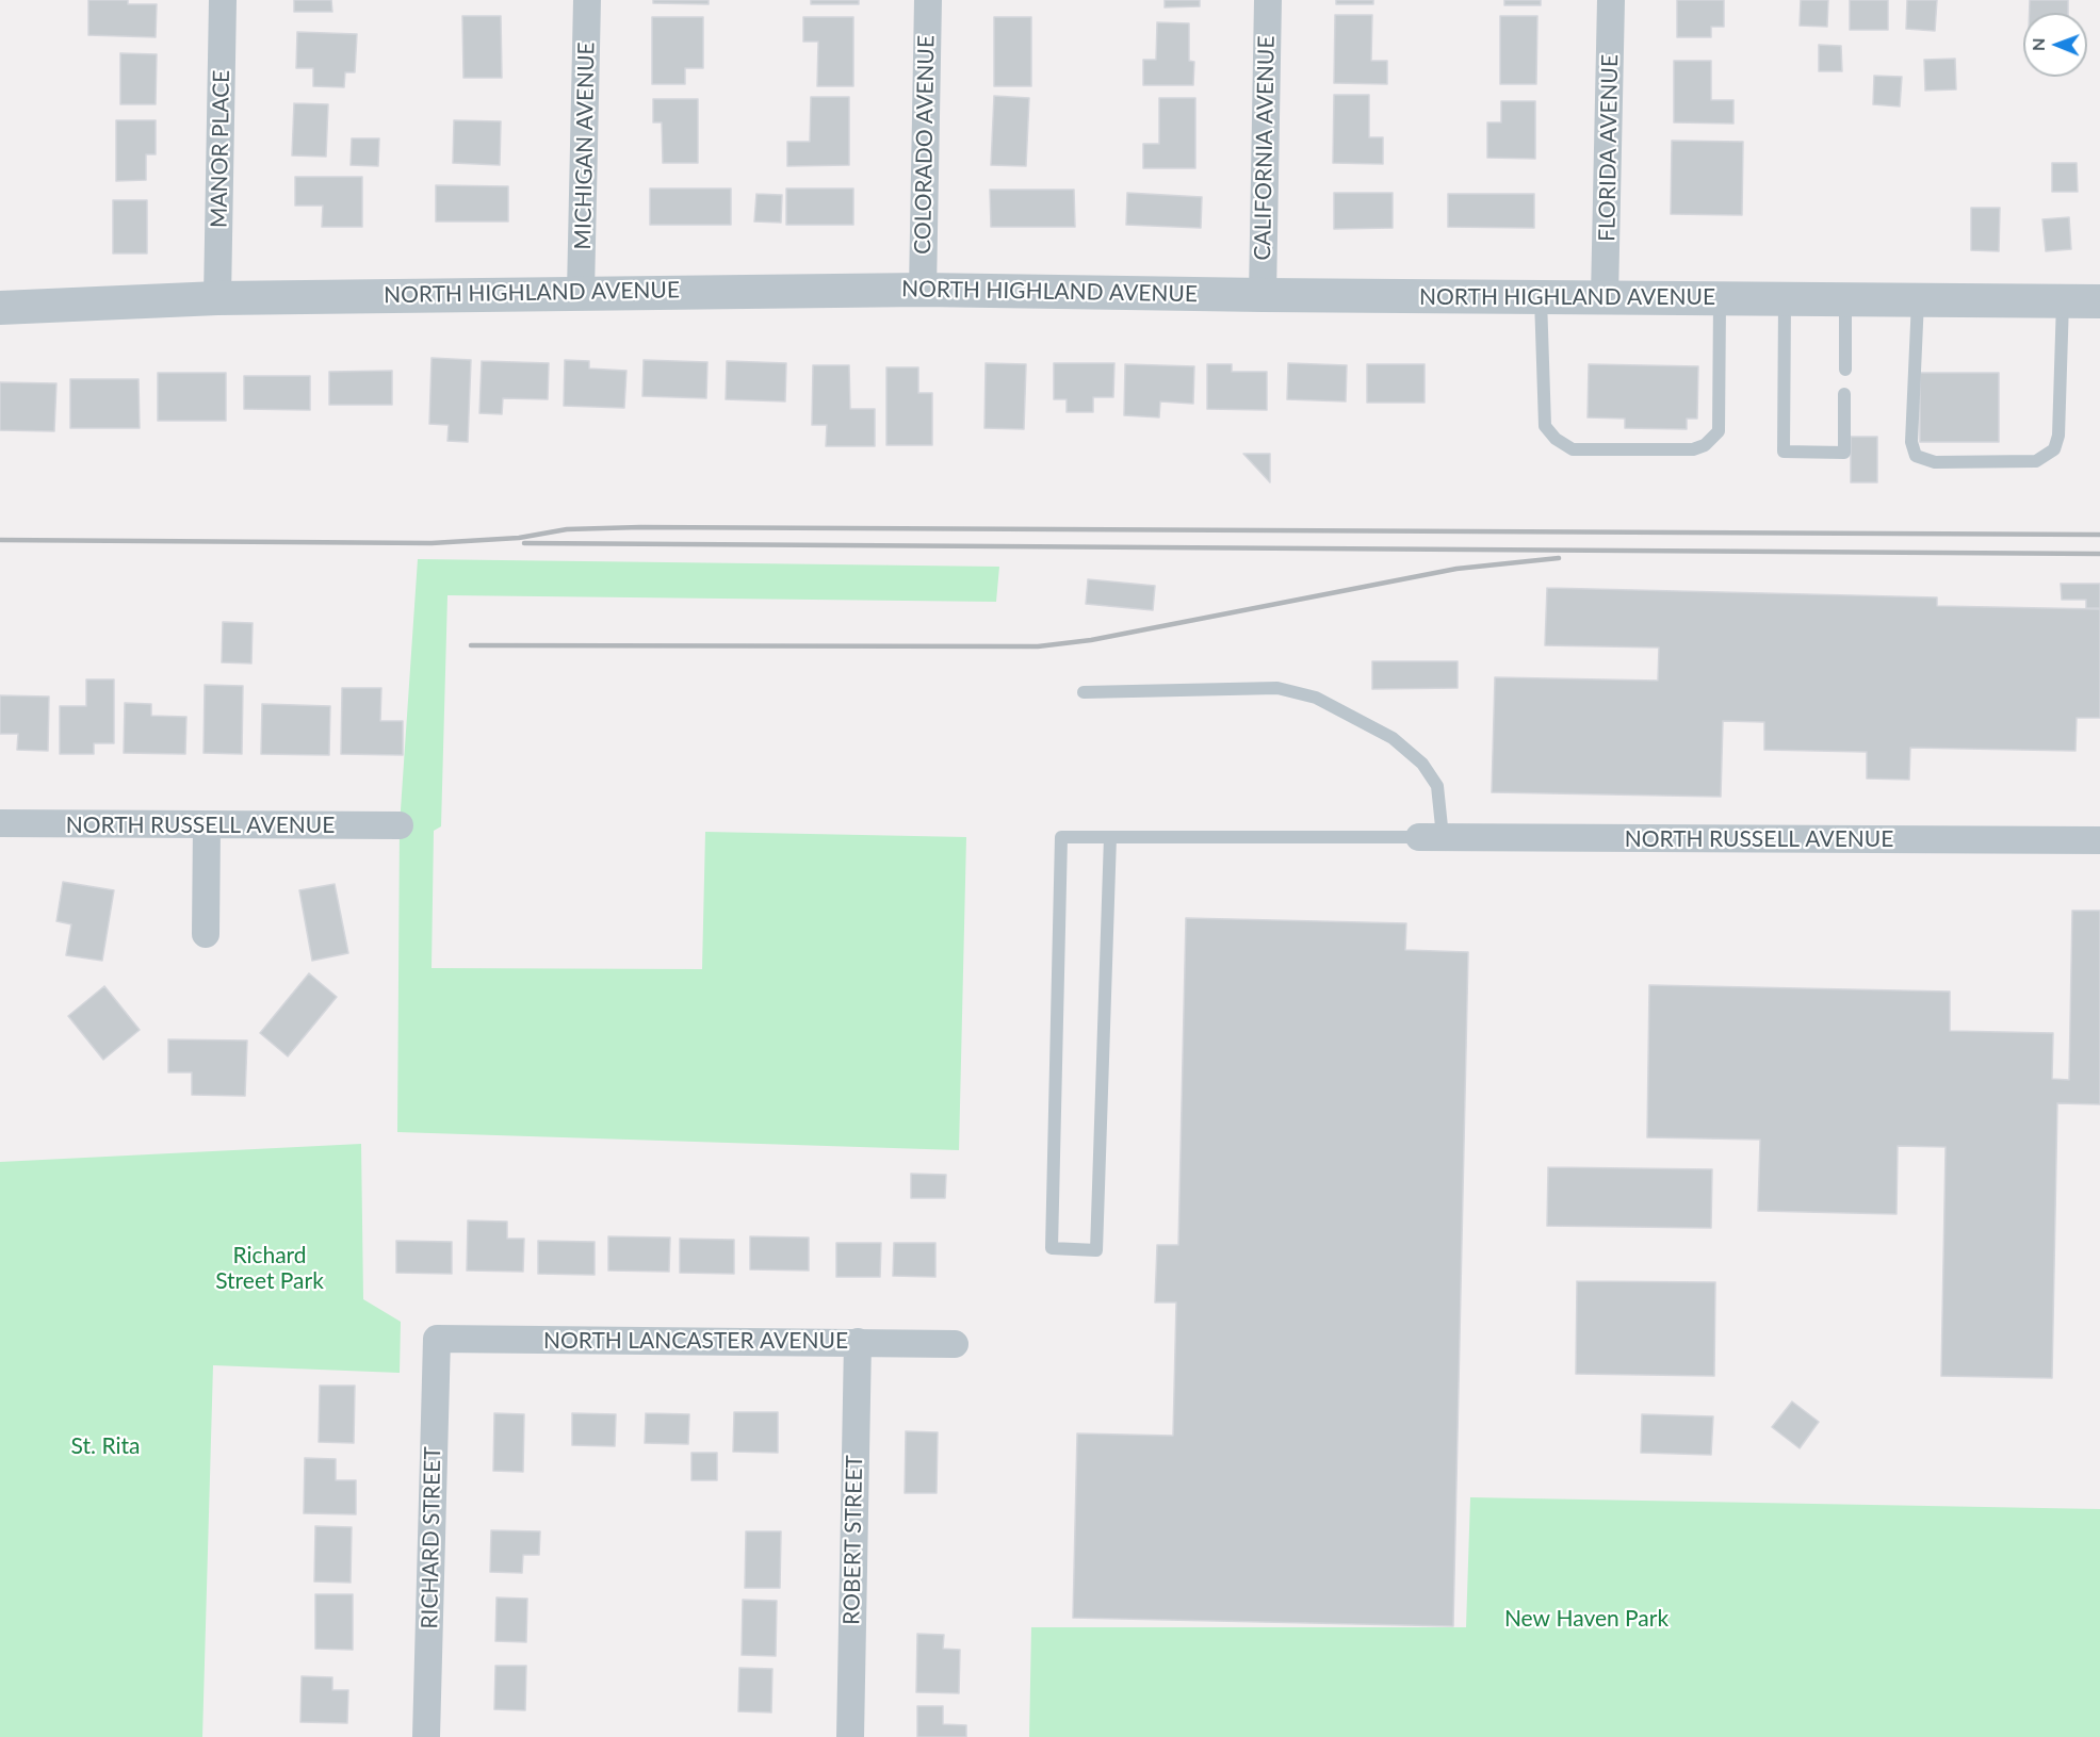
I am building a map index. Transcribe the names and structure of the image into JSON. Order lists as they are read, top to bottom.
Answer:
{
  "streets": {
    "street": [
      "COLORADO AVENUE",
      "MICHIGAN AVENUE",
      "CALIFORNIA AVENUE",
      "FLORIDA AVENUE",
      "MANOR PLACE",
      "NORTH HIGHLAND AVENUE",
      "NORTH RUSSELL AVENUE",
      "NORTH LANCASTER AVENUE",
      "RICHARD STREET",
      "ROBERT STREET"
    ]
  },
  "crossings": [
    ["COLORADO AVENUE", "NORTH HIGHLAND AVENUE"],
    ["MICHIGAN AVENUE", "NORTH HIGHLAND AVENUE"],
    ["CALIFORNIA AVENUE", "NORTH HIGHLAND AVENUE"],
    ["FLORIDA AVENUE", "NORTH HIGHLAND AVENUE"],
    ["MANOR PLACE", "NORTH HIGHLAND AVENUE"],
    ["NORTH LANCASTER AVENUE", "RICHARD STREET"],
    ["NORTH LANCASTER AVENUE", "ROBERT STREET"]
  ],
  "parks": ["Richard Street Park", "St. Rita", "New Haven Park"],
  "north": "left"
}
